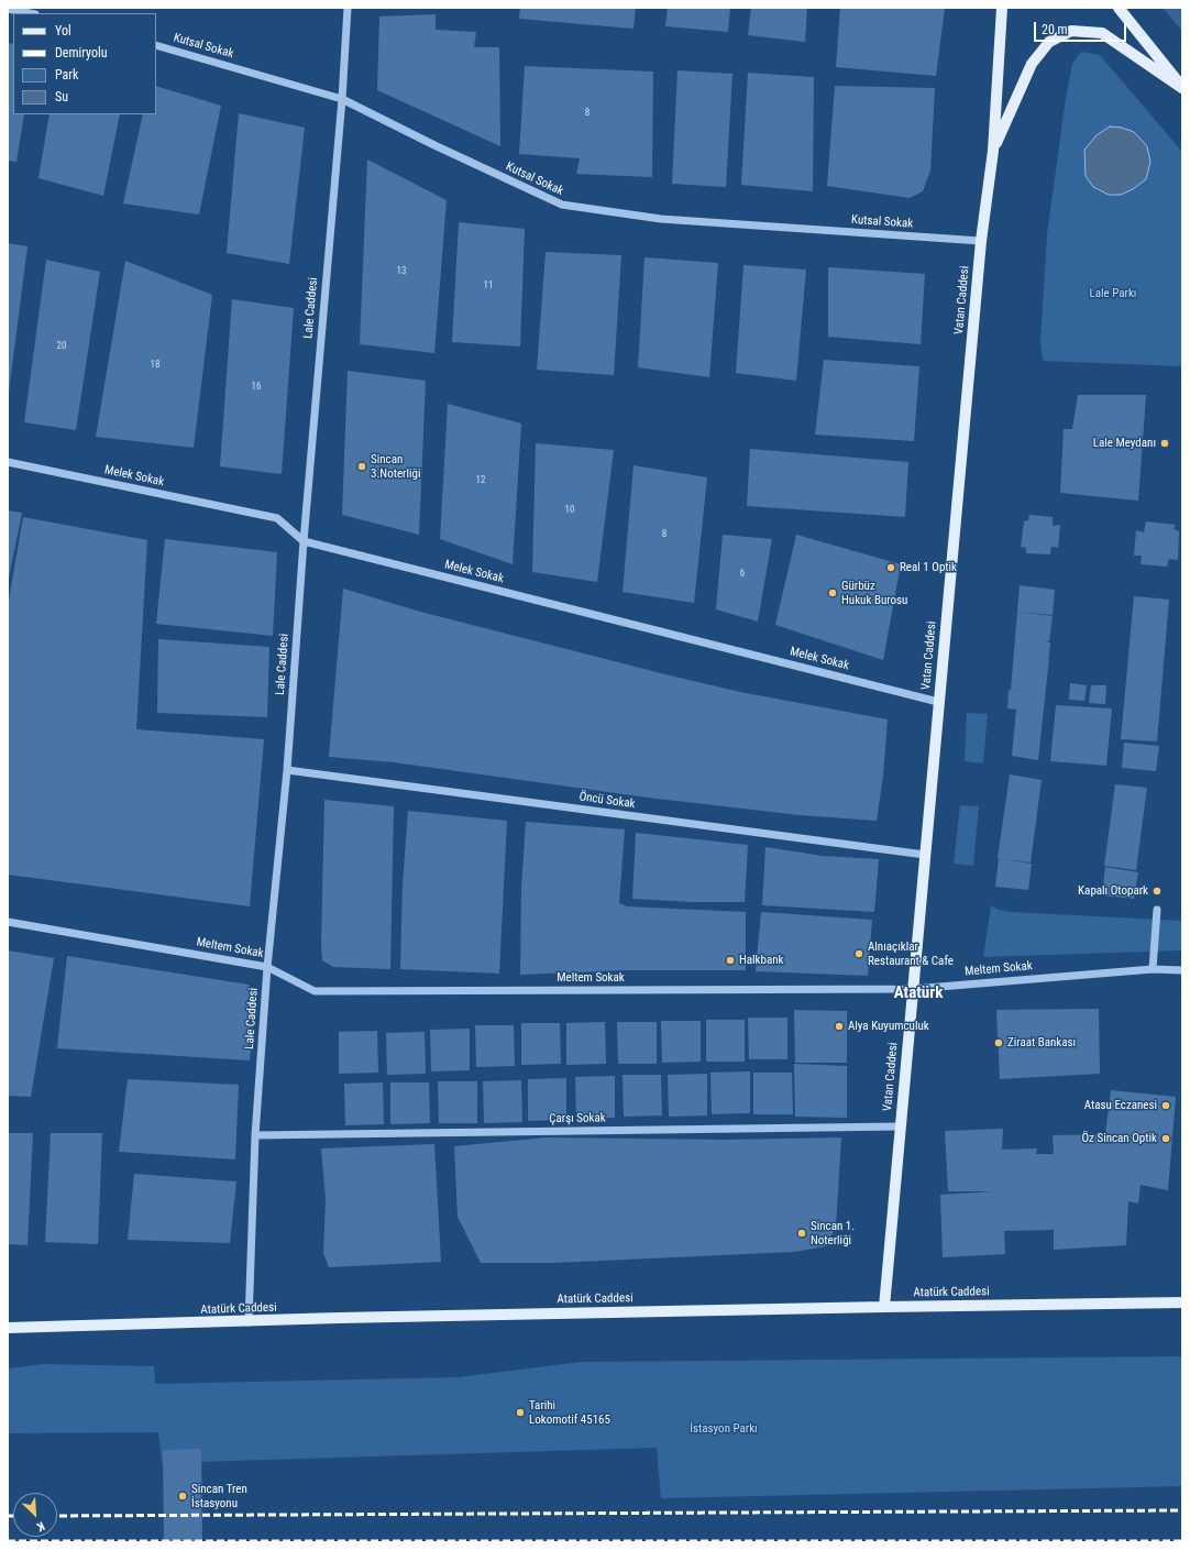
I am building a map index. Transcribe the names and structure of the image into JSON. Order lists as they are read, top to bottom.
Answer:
{
  "streets": {
    "main road": ["Vatan Caddesi", "Atatürk Caddesi"],
    "street": [
      "Kutsal Sokak",
      "Lale Caddesi",
      "Melek Sokak",
      "Öncü Sokak",
      "Meltem Sokak",
      "Çarşı Sokak"
    ]
  },
  "crossings": [
    ["Kutsal Sokak", "Vatan Caddesi"],
    ["Kutsal Sokak", "Lale Caddesi"],
    ["Vatan Caddesi", "Melek Sokak"],
    ["Vatan Caddesi", "Öncü Sokak"],
    ["Vatan Caddesi", "Meltem Sokak"],
    ["Vatan Caddesi", "Çarşı Sokak"],
    ["Vatan Caddesi", "Atatürk Caddesi"],
    ["Lale Caddesi", "Melek Sokak"],
    ["Lale Caddesi", "Öncü Sokak"],
    ["Lale Caddesi", "Meltem Sokak"],
    ["Lale Caddesi", "Çarşı Sokak"],
    ["Lale Caddesi", "Atatürk Caddesi"]
  ],
  "districts": ["Atatürk"],
  "parks": ["Lale Parkı", "İstasyon Parkı"],
  "places": [
    "Lale Meydanı",
    "Sincan 3.Noterliği",
    "Real 1 Optik",
    "Gürbüz Hukuk Burosu",
    "Kapalı Otopark",
    "Alnıaçıklar Restaurant & Cafe",
    "Halkbank",
    "Alya Kuyumculuk",
    "Ziraat Bankası",
    "Atasu Eczanesi",
    "Öz Sincan Optik",
    "Sincan 1. Noterliği",
    "Tarihi Lokomotif 45165",
    "Sincan Tren İstasyonu"
  ],
  "house_numbers": [
    "8",
    "13",
    "11",
    "20",
    "18",
    "16",
    "12",
    "10",
    "8",
    "6"
  ],
  "legend": [
    "Yol",
    "Demiryolu",
    "Park",
    "Su"
  ],
  "scale_bar": "20 m",
  "north": "bottom right"
}
